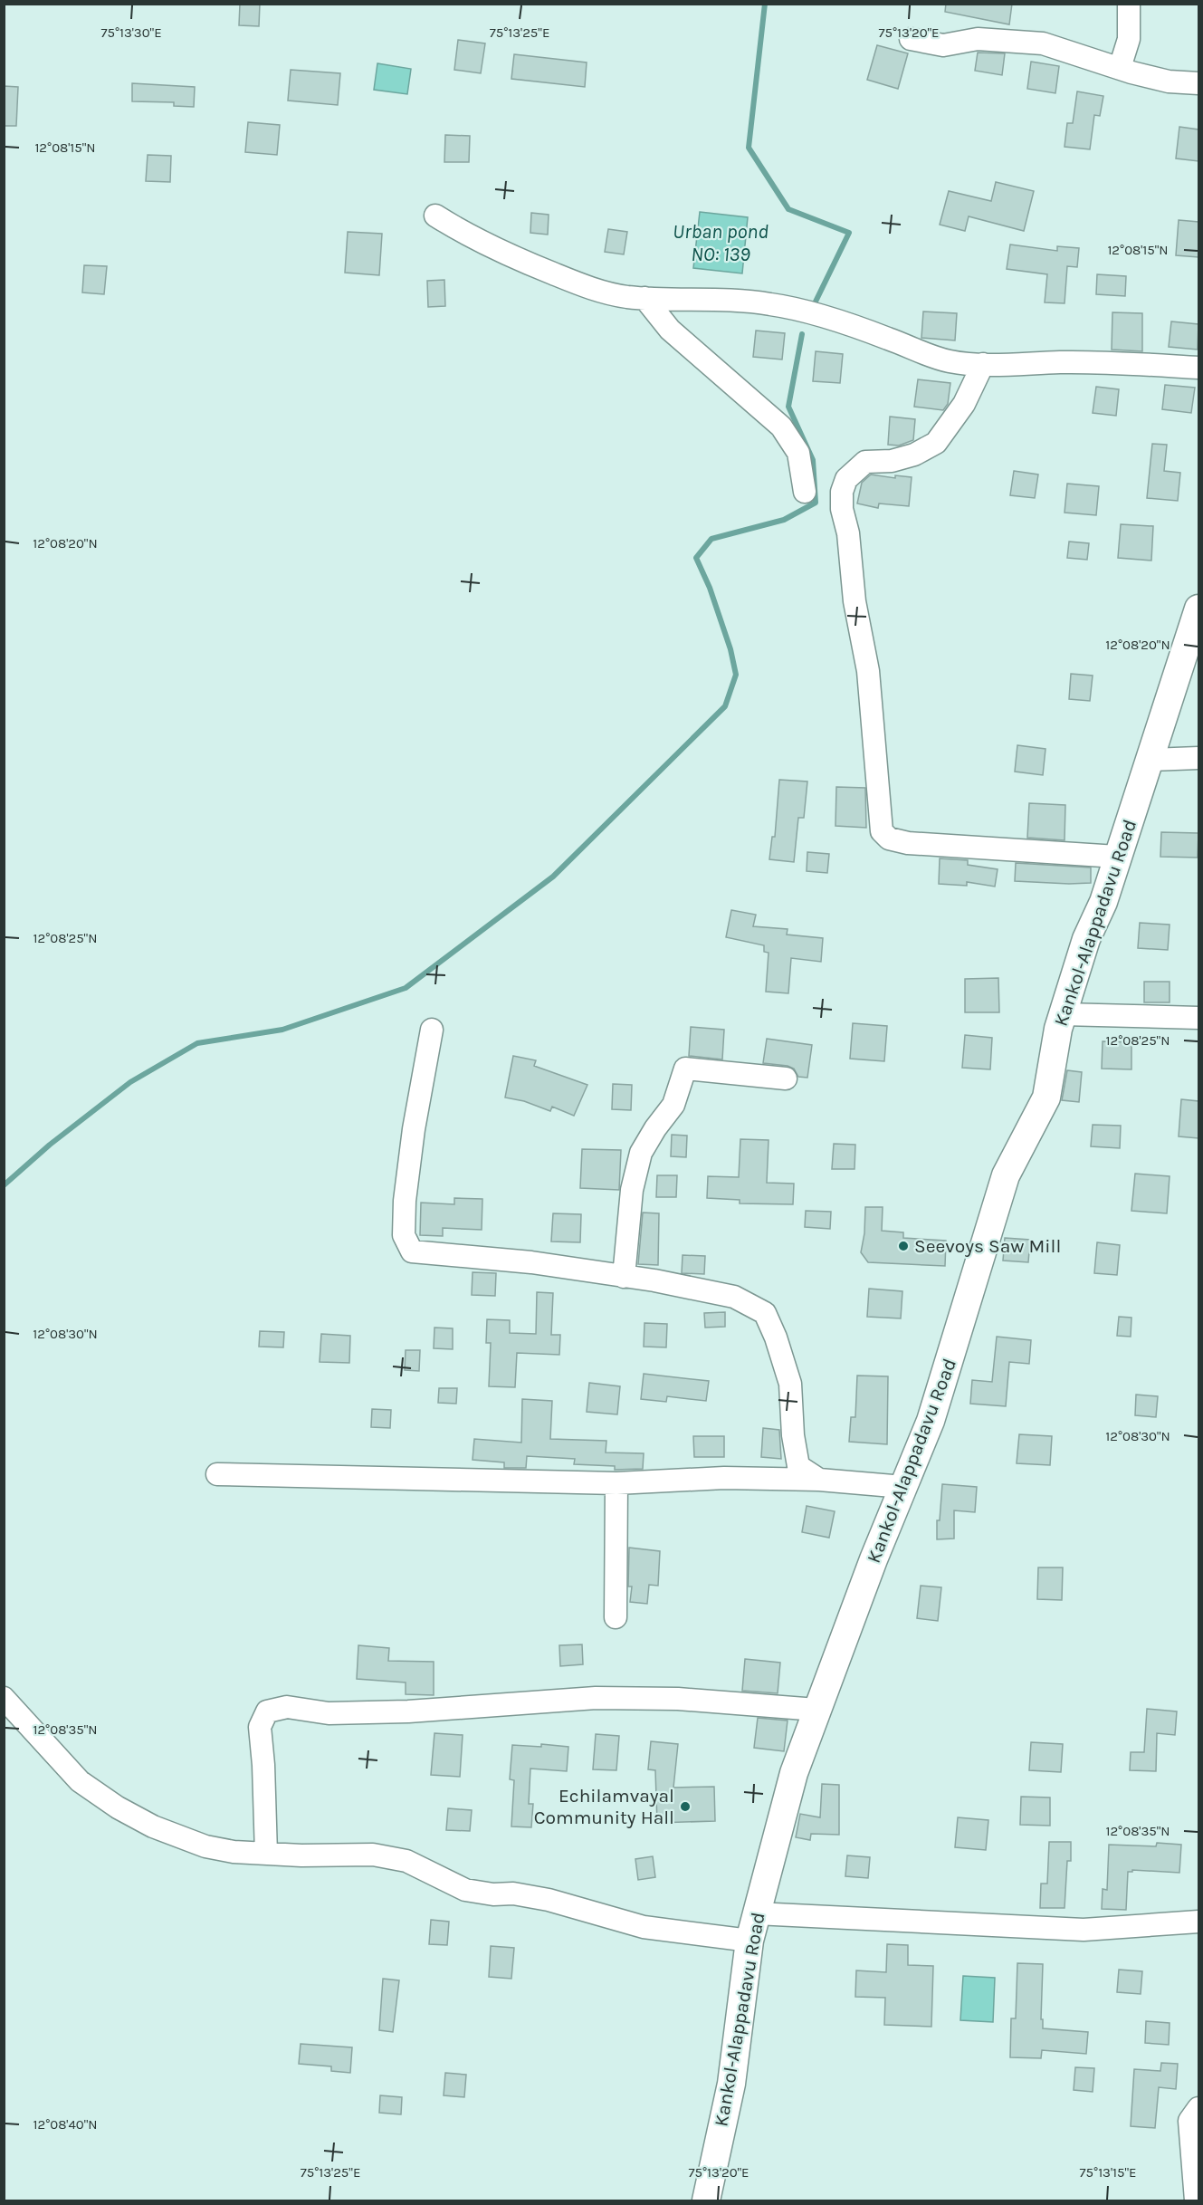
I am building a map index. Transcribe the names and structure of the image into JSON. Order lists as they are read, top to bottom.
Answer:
{
  "streets": {
    "main road": ["Kankol-Alappadavu Road"]
  },
  "water": ["Urban pond NO: 139"],
  "places": ["Seevoys Saw Mill", "Echilamvayal Community Hall"],
  "coordinates": [
    "75°13'30\"E",
    "75°13'25\"E",
    "75°13'20\"E",
    "12°08'15\"N",
    "12°08'20\"N",
    "12°08'25\"N",
    "12°08'30\"N",
    "12°08'35\"N",
    "12°08'40\"N",
    "75°13'15\"E"
  ]
}
